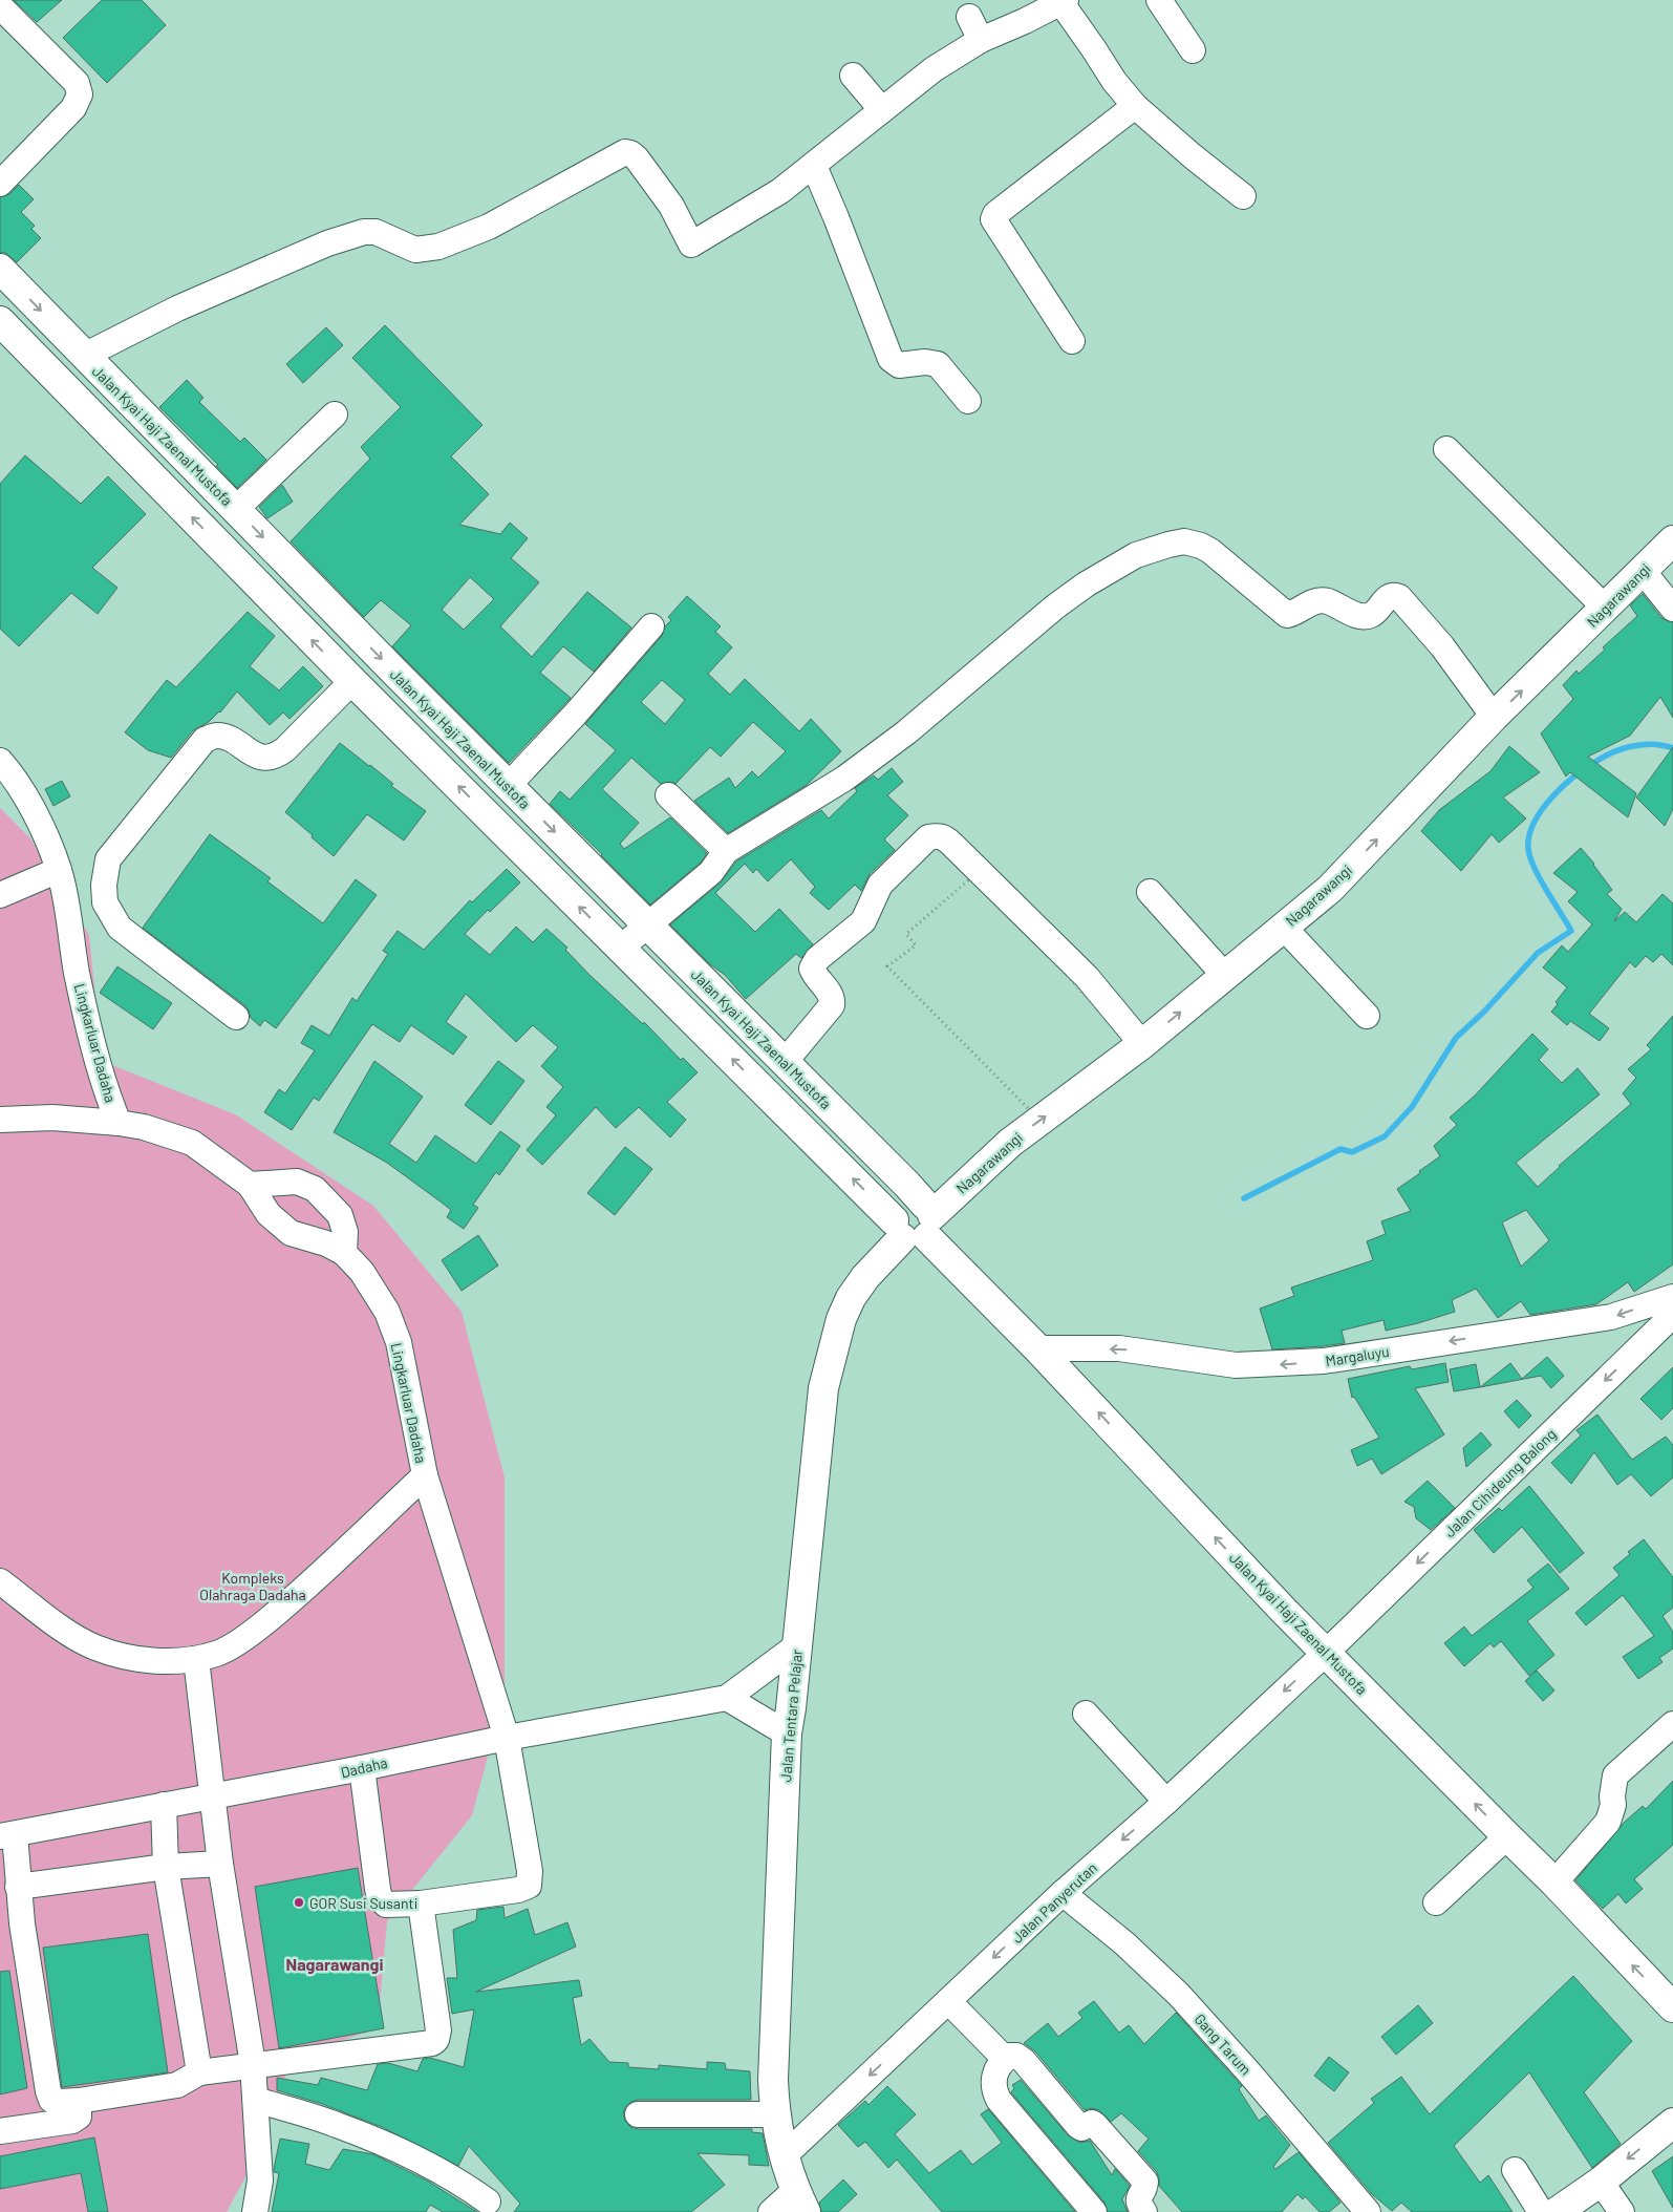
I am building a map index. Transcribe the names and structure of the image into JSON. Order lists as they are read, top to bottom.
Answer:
{
  "streets": {
    "main road": ["Jalan Kyai Haji Zaenal Mustofa", "Nagarawangi", "Jalan Tentara Pelajar"],
    "street": [
      "Lingkarluar Dadaha",
      "Margaluyu",
      "Jalan Cihideung Balong",
      "Dadaha",
      "Jalan Panyerutan",
      "Gang Tarum"
    ]
  },
  "crossings": [
    ["Jalan Kyai Haji Zaenal Mustofa", "Nagarawangi"],
    ["Jalan Kyai Haji Zaenal Mustofa", "Margaluyu"],
    ["Jalan Kyai Haji Zaenal Mustofa", "Jalan Cihideung Balong"],
    ["Jalan Kyai Haji Zaenal Mustofa", "Jalan Tentara Pelajar"],
    ["Jalan Kyai Haji Zaenal Mustofa", "Jalan Panyerutan"],
    ["Nagarawangi", "Jalan Tentara Pelajar"],
    ["Lingkarluar Dadaha", "Dadaha"],
    ["Jalan Cihideung Balong", "Jalan Panyerutan"],
    ["Jalan Tentara Pelajar", "Dadaha"],
    ["Jalan Tentara Pelajar", "Jalan Panyerutan"],
    ["Jalan Panyerutan", "Gang Tarum"]
  ],
  "one_way": [
    "Nagarawangi",
    "Margaluyu",
    "Jalan Cihideung Balong",
    "Jalan Panyerutan"
  ],
  "districts": ["Nagarawangi"],
  "parks": ["Kompleks Olahraga Dadaha"],
  "places": ["GOR Susi Susanti"]
}
